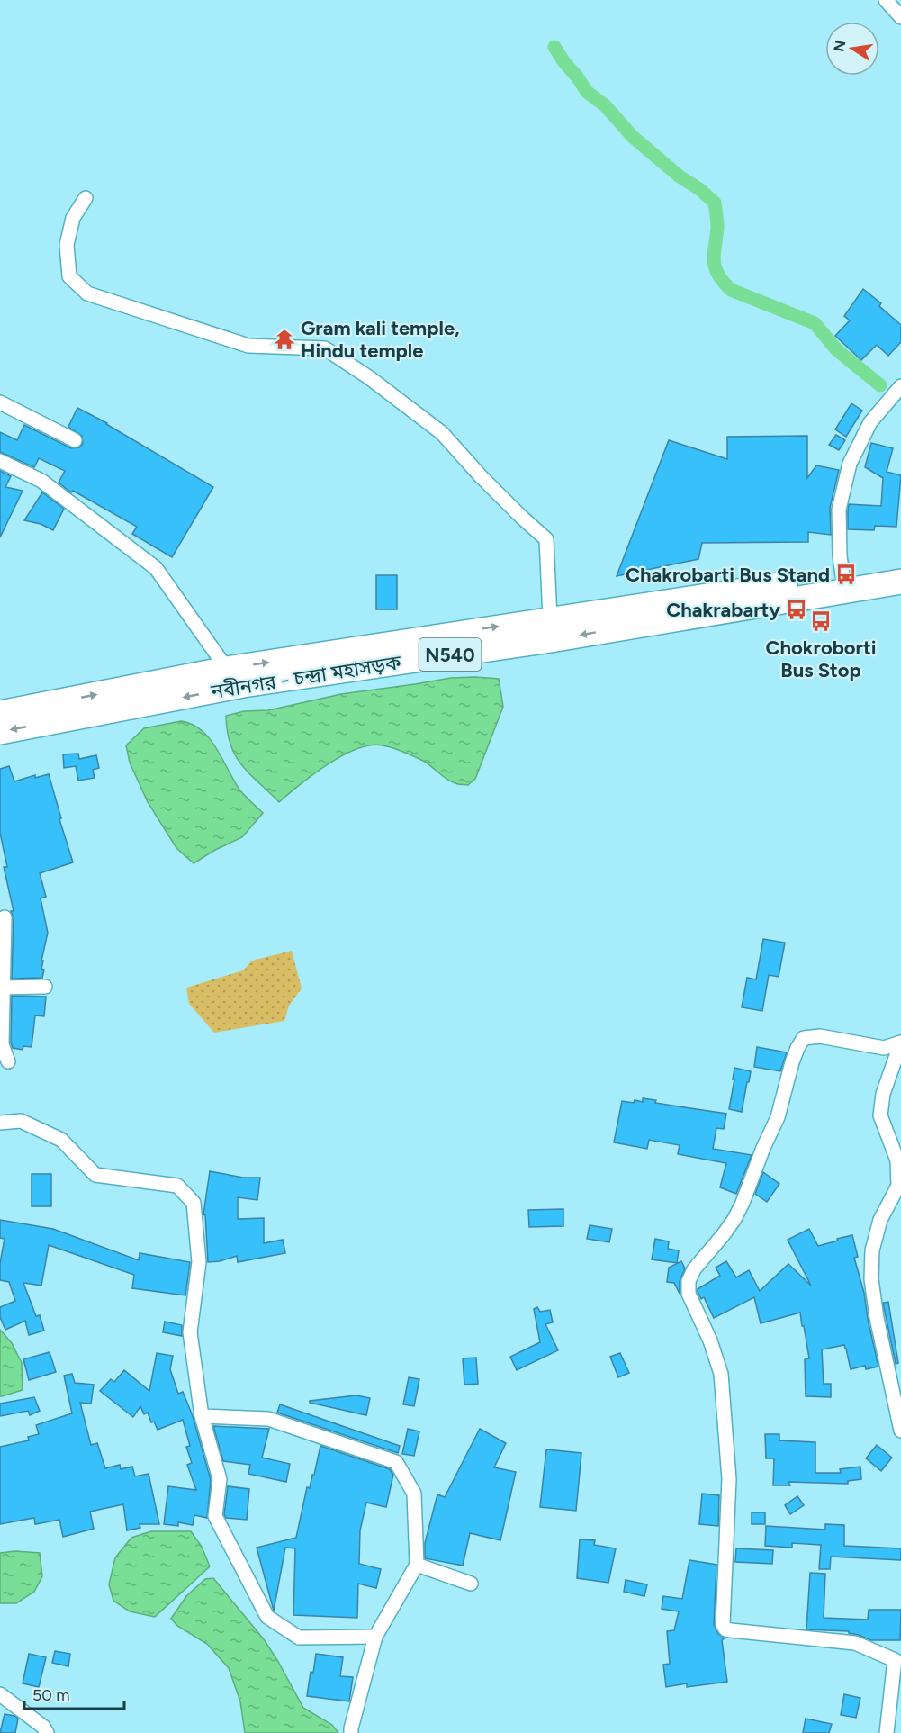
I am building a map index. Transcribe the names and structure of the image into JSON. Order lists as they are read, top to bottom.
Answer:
{
  "streets": {
    "highway": ["N540", "নবীনগর - চন্দ্রা মহাসড়ক"]
  },
  "places": {
    "temple": ["Gram kali temple, Hindu temple"],
    "bus stop": ["Chakrobarti Bus Stand", "Chakrabarty", "Chokroborti Bus Stop"]
  },
  "scale_bar": "50 m",
  "north": "left"
}
